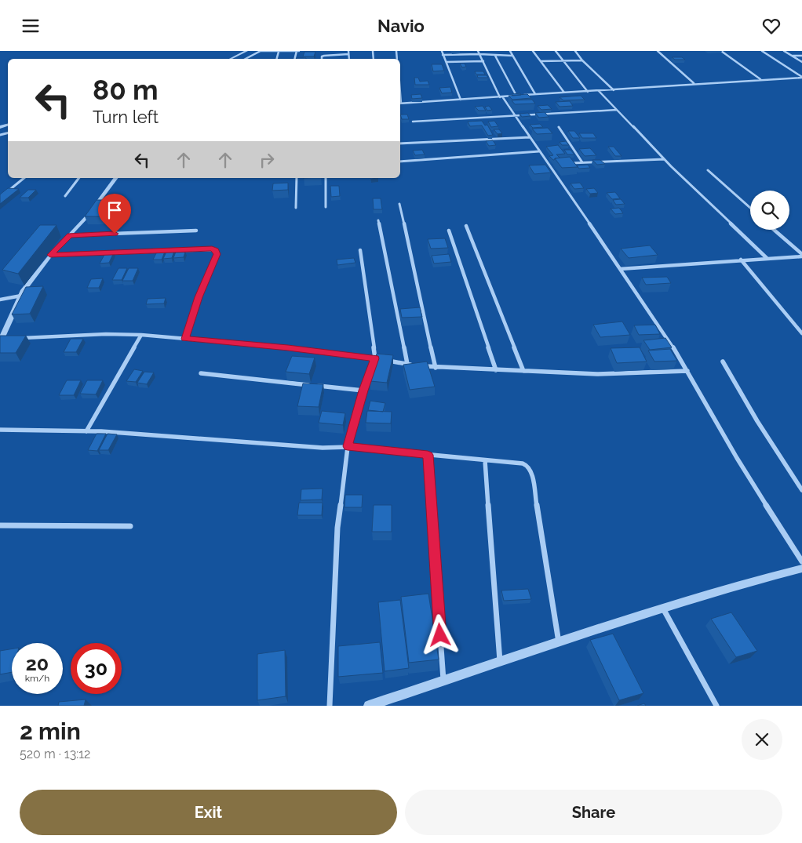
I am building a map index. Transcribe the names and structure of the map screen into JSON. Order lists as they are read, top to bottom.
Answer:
{
  "page": {
    "header": "Navio",
    "turn": ["80 m", "Turn left"],
    "speed": "20 km/h",
    "limit": "30",
    "heading": ["2 min", "520 m · 13:12"],
    "buttons": ["Exit", "Share"]
  }
}
